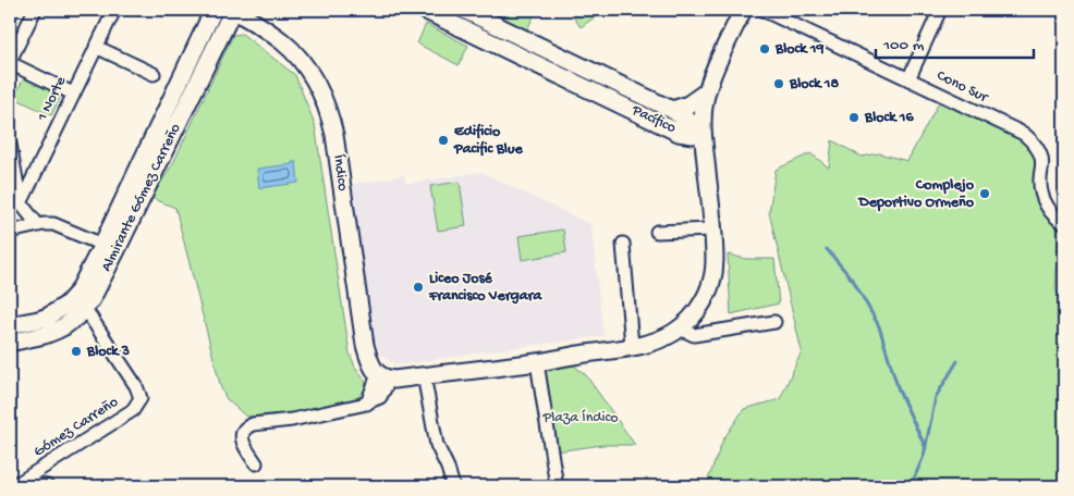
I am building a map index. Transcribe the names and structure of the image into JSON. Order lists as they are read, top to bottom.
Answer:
{
  "streets": {
    "street": [
      "Cono Sur",
      "1 Norte",
      "Pacífico",
      "Índico",
      "Almirante Gómez Carreño",
      "Gómez Carreño"
    ]
  },
  "crossings": [
    ["Índico", "Almirante Gómez Carreño"],
    ["Almirante Gómez Carreño", "Gómez Carreño"]
  ],
  "parks": ["Plaza Índico"],
  "places": [
    "Block 19",
    "Block 18",
    "Block 16",
    "Edificio Pacific Blue",
    "Complejo Deportivo Ormeño",
    "Liceo José Francisco Vergara",
    "Block 3"
  ],
  "scale_bar": "100 m"
}
